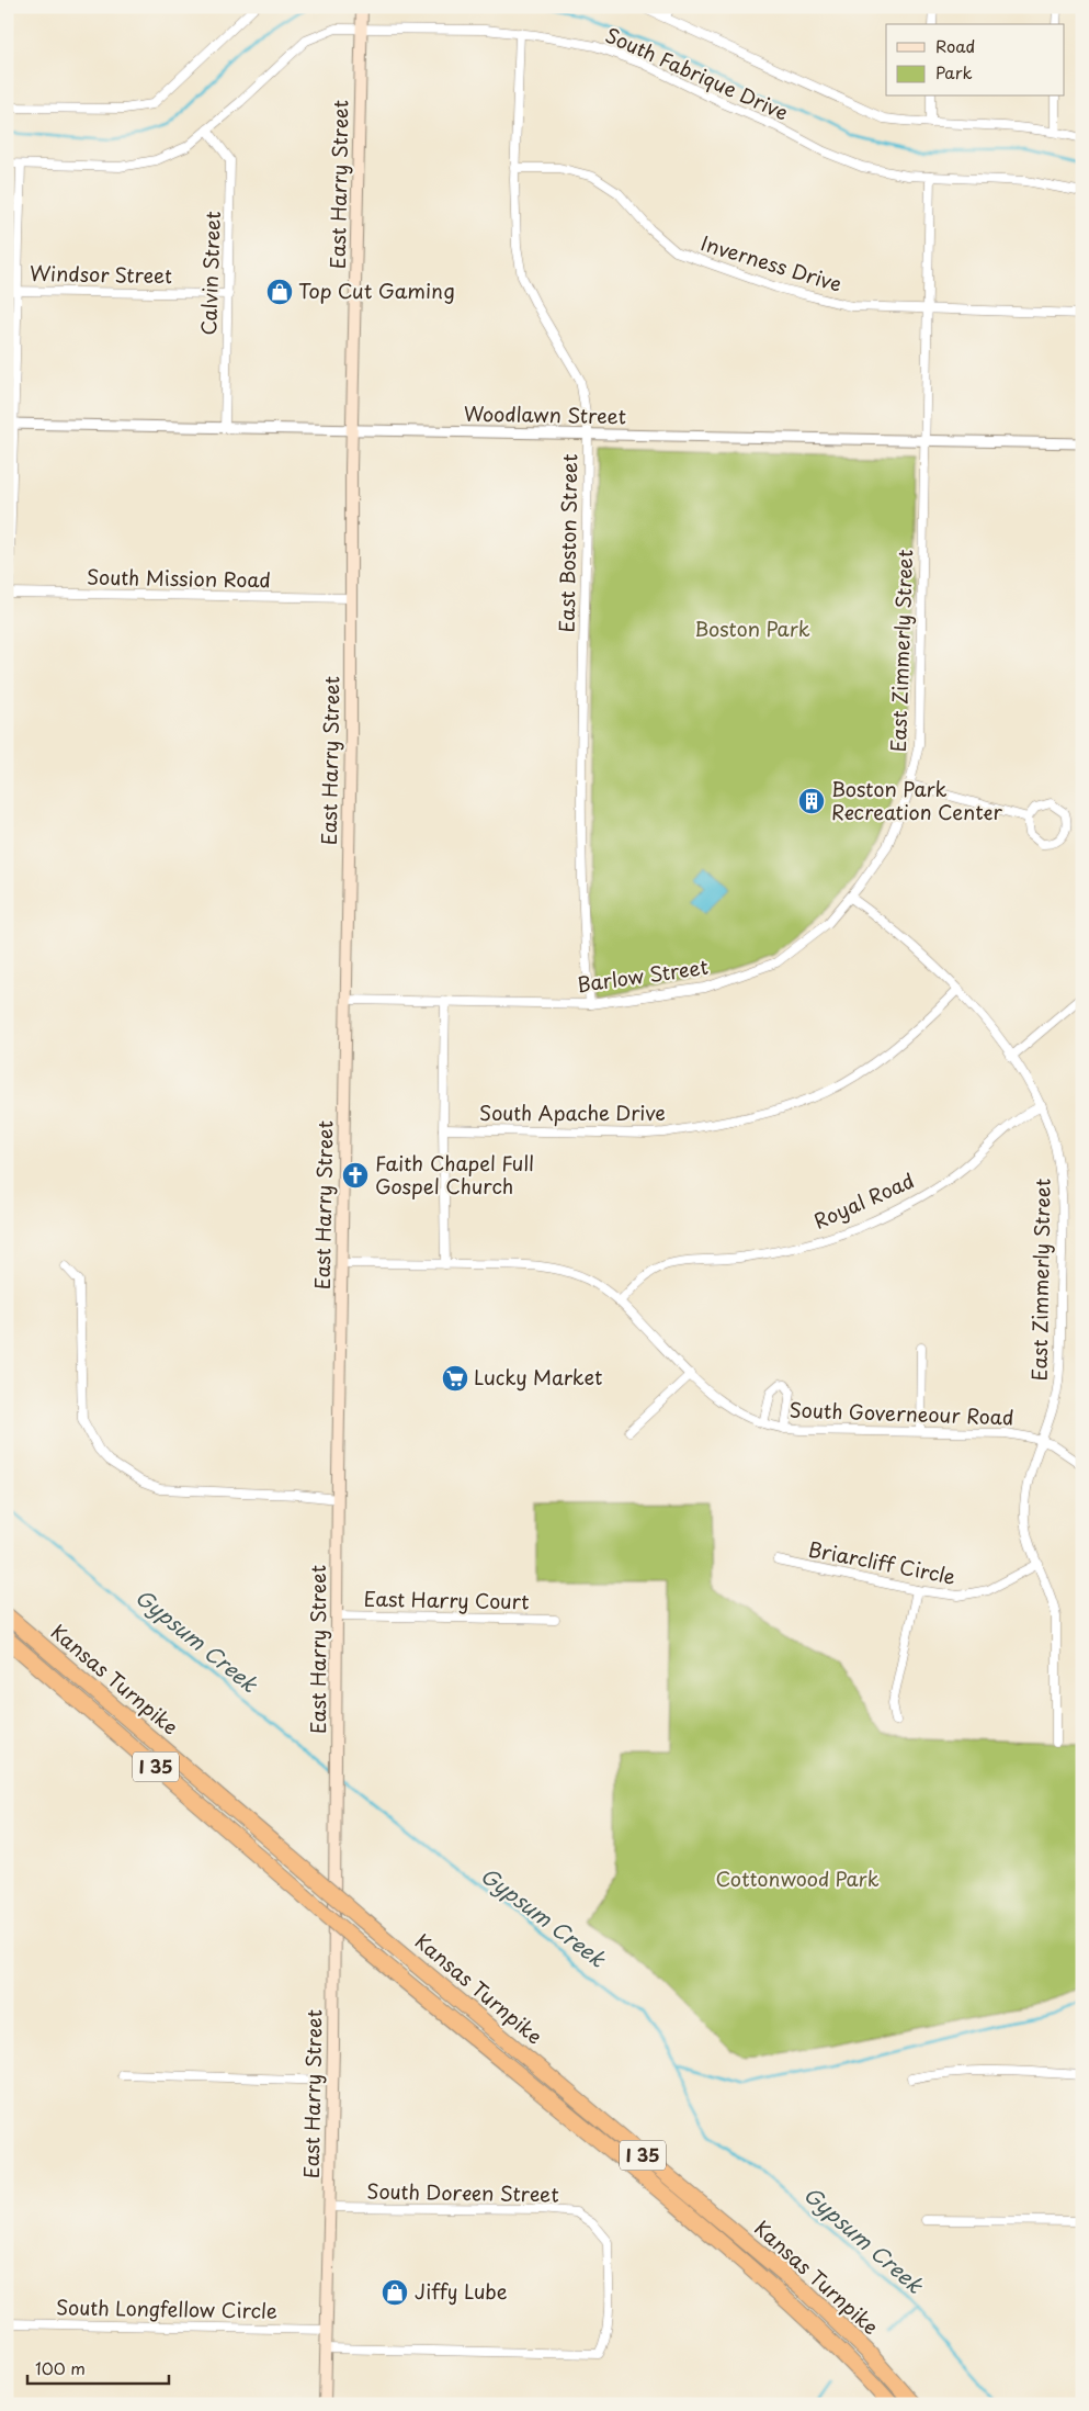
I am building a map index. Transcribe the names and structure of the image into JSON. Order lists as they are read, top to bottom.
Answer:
{
  "streets": {
    "highway": ["Kansas Turnpike", "I 35"],
    "main road": ["East Harry Street"],
    "street": [
      "South Fabrique Drive",
      "Inverness Drive",
      "Calvin Street",
      "Windsor Street",
      "Woodlawn Street",
      "East Boston Street",
      "South Mission Road",
      "East Zimmerly Street",
      "Barlow Street",
      "South Apache Drive",
      "Royal Road",
      "South Governeour Road",
      "Briarcliff Circle",
      "East Harry Court",
      "South Doreen Street",
      "South Longfellow Circle"
    ]
  },
  "crossings": [
    ["South Fabrique Drive", "East Harry Street"],
    ["South Fabrique Drive", "Calvin Street"],
    ["South Fabrique Drive", "East Boston Street"],
    ["South Fabrique Drive", "East Zimmerly Street"],
    ["East Harry Street", "Woodlawn Street"],
    ["East Harry Street", "South Mission Road"],
    ["East Harry Street", "Barlow Street"],
    ["East Harry Street", "South Governeour Road"],
    ["East Harry Street", "East Harry Court"],
    ["East Harry Street", "South Doreen Street"],
    ["East Harry Street", "South Longfellow Circle"],
    ["Inverness Drive", "East Boston Street"],
    ["Inverness Drive", "East Zimmerly Street"],
    ["Calvin Street", "Windsor Street"],
    ["Calvin Street", "Woodlawn Street"],
    ["Woodlawn Street", "East Boston Street"],
    ["Woodlawn Street", "East Zimmerly Street"],
    ["East Boston Street", "Barlow Street"],
    ["East Zimmerly Street", "Barlow Street"],
    ["East Zimmerly Street", "South Apache Drive"],
    ["East Zimmerly Street", "Royal Road"],
    ["East Zimmerly Street", "South Governeour Road"],
    ["East Zimmerly Street", "Briarcliff Circle"],
    ["Royal Road", "South Governeour Road"]
  ],
  "water": ["Gypsum Creek"],
  "parks": ["Boston Park", "Cottonwood Park"],
  "places": {
    "shop": ["Top Cut Gaming", "Jiffy Lube"],
    "building": ["Boston Park Recreation Center"],
    "church": ["Faith Chapel Full Gospel Church"],
    "supermarket": ["Lucky Market"]
  },
  "legend": ["Road", "Park"],
  "scale_bar": "100 m"
}
